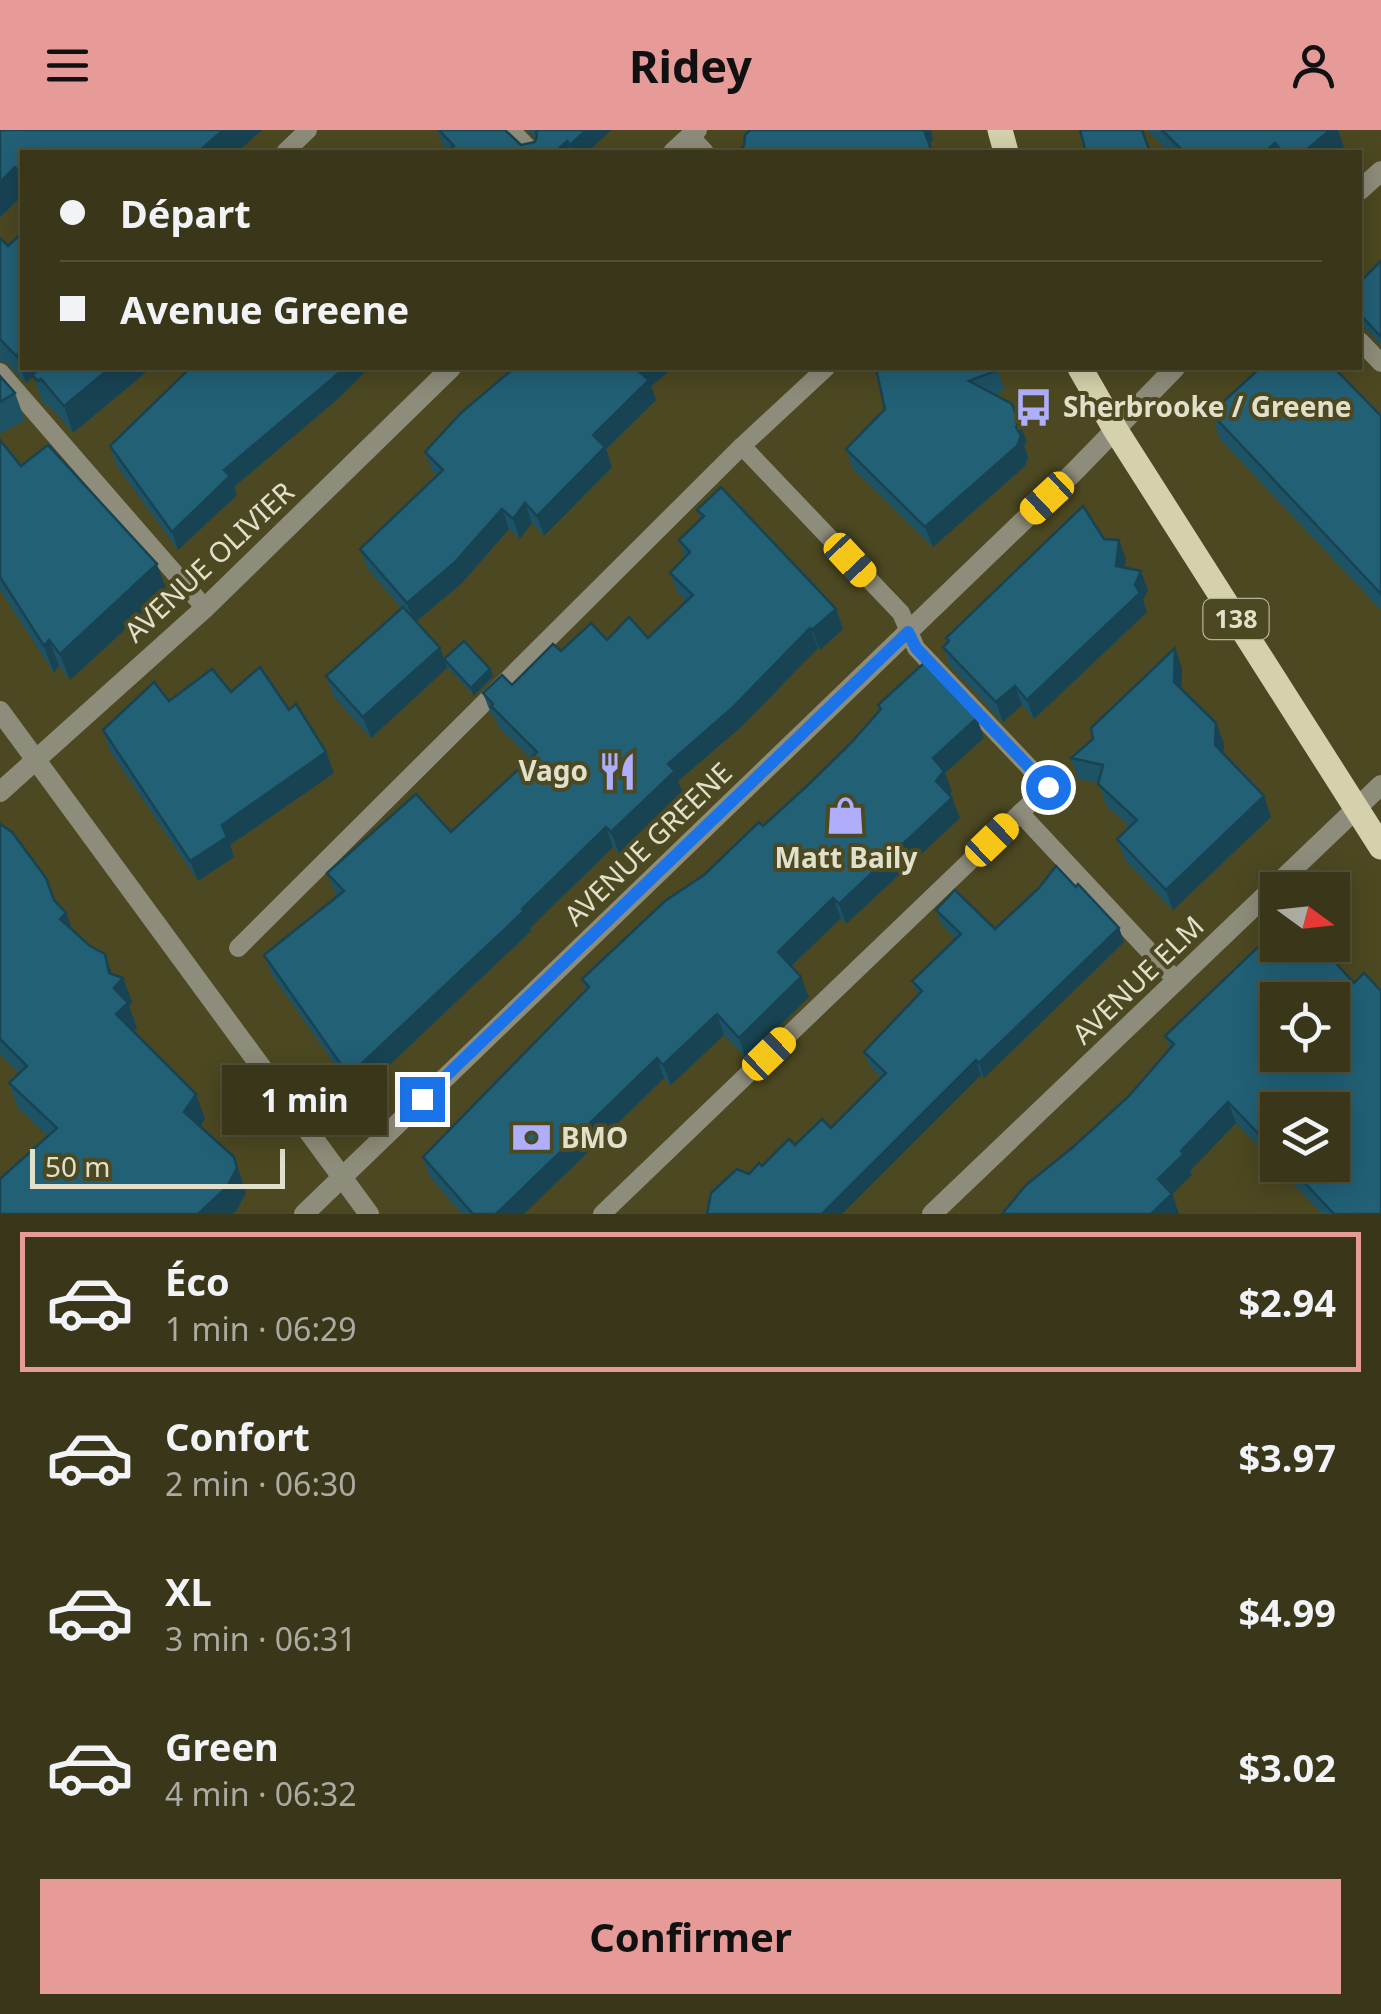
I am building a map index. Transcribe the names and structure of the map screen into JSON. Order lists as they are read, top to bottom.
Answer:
{
  "streets": {
    "main road": ["138"],
    "street": ["AVENUE OLIVIER", "AVENUE GREENE", "AVENUE ELM"]
  },
  "crossings": [
    ["138", "AVENUE GREENE"],
    ["138", "AVENUE ELM"]
  ],
  "places": {
    "bus stop": ["Sherbrooke / Greene"],
    "restaurant": ["Vago"],
    "shop": ["Matt Baily"],
    "bank": ["BMO"]
  },
  "scale_bar": "50 m",
  "north": "right",
  "page": {
    "header": "Ridey",
    "banner": ["Départ", "Avenue Greene"],
    "bubble": "1 min",
    "scale": "50 m",
    "list": [
      {
        "name": "Éco",
        "note": "1 min · 06:29",
        "value": "$2.94"
      },
      {
        "name": "Confort",
        "note": "2 min · 06:30",
        "value": "$3.97"
      },
      {
        "name": "XL",
        "note": "3 min · 06:31",
        "value": "$4.99"
      },
      {
        "name": "Green",
        "note": "4 min · 06:32",
        "value": "$3.02"
      }
    ],
    "buttons": "Confirmer"
  }
}
